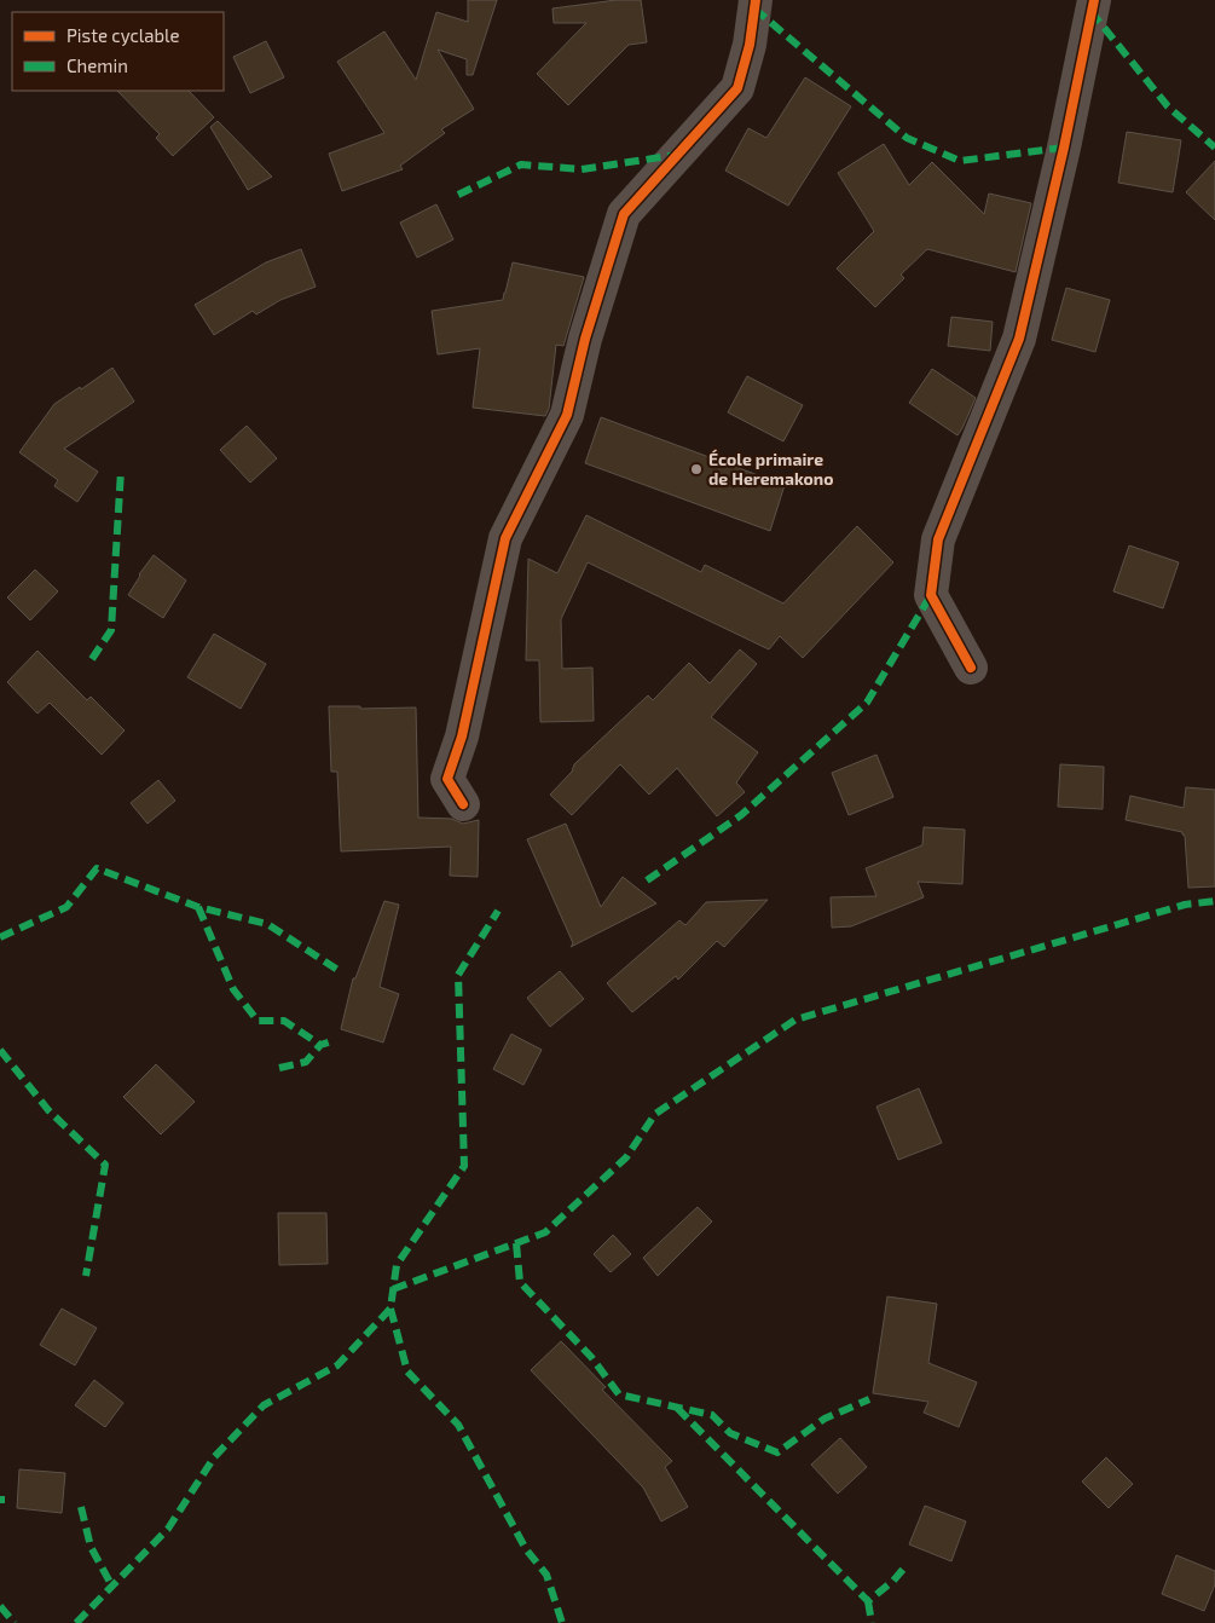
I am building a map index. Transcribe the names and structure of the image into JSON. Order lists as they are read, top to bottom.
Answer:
{
  "places": ["École primaire de Heremakono"],
  "legend": ["Piste cyclable", "Chemin"]
}
